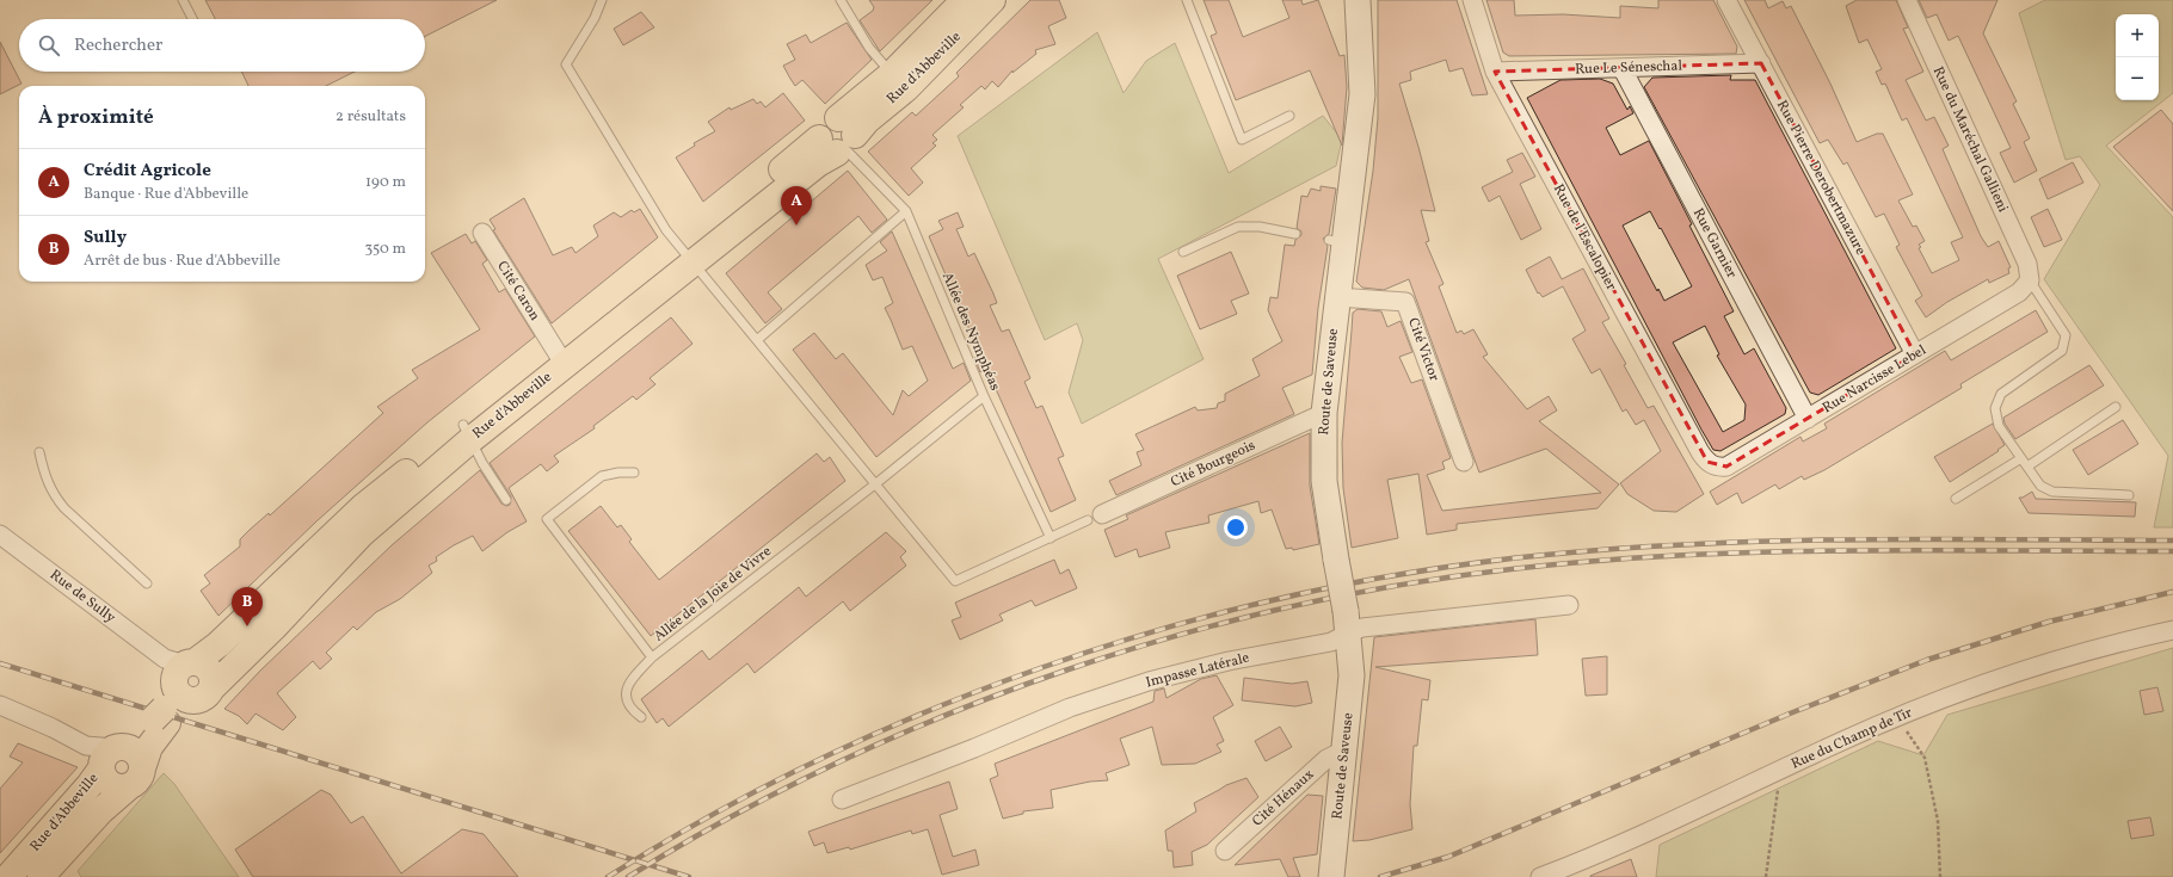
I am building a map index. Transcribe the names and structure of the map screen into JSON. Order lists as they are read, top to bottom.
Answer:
{
  "streets": {
    "main road": ["Rue d'Abbeville", "Route de Saveuse"],
    "street": [
      "Rue Le Séneschal",
      "Rue du Maréchal Gallieni",
      "Rue Pierre Derobertmazure",
      "Rue de l'Escalopier",
      "Rue Garnier",
      "Cité Caron",
      "Cité Victor",
      "Rue Narcisse Lebel",
      "Cité Bourgeois",
      "Rue de Sully",
      "Impasse Latérale",
      "Rue du Champ de Tir",
      "Cité Hénaux"
    ],
    "lane": ["Allée des Nymphéas", "Allée de la Joie de Vivre"]
  },
  "crossings": [
    ["Rue d'Abbeville", "Cité Caron"],
    ["Rue d'Abbeville", "Allée des Nymphéas"],
    ["Rue d'Abbeville", "Rue de Sully"],
    ["Rue Le Séneschal", "Rue Pierre Derobertmazure"],
    ["Rue Le Séneschal", "Rue de l'Escalopier"],
    ["Rue Le Séneschal", "Rue Garnier"],
    ["Rue du Maréchal Gallieni", "Rue Narcisse Lebel"],
    ["Rue Pierre Derobertmazure", "Rue Narcisse Lebel"],
    ["Rue de l'Escalopier", "Rue Narcisse Lebel"],
    ["Rue Garnier", "Rue Narcisse Lebel"],
    ["Allée des Nymphéas", "Allée de la Joie de Vivre"],
    ["Cité Victor", "Route de Saveuse"],
    ["Route de Saveuse", "Cité Bourgeois"],
    ["Route de Saveuse", "Impasse Latérale"],
    ["Route de Saveuse", "Cité Hénaux"]
  ],
  "page": {
    "map_buttons": ["+", "−"],
    "search": "Rechercher",
    "heading": ["À proximité", "2 résultats"],
    "list": [
      {
        "mark": "A",
        "name": "Crédit Agricole",
        "note": "Banque · Rue d'Abbeville",
        "value": "190 m"
      },
      {
        "mark": "B",
        "name": "Sully",
        "note": "Arrêt de bus · Rue d'Abbeville",
        "value": "350 m"
      }
    ],
    "pins": ["A", "B"]
  }
}
